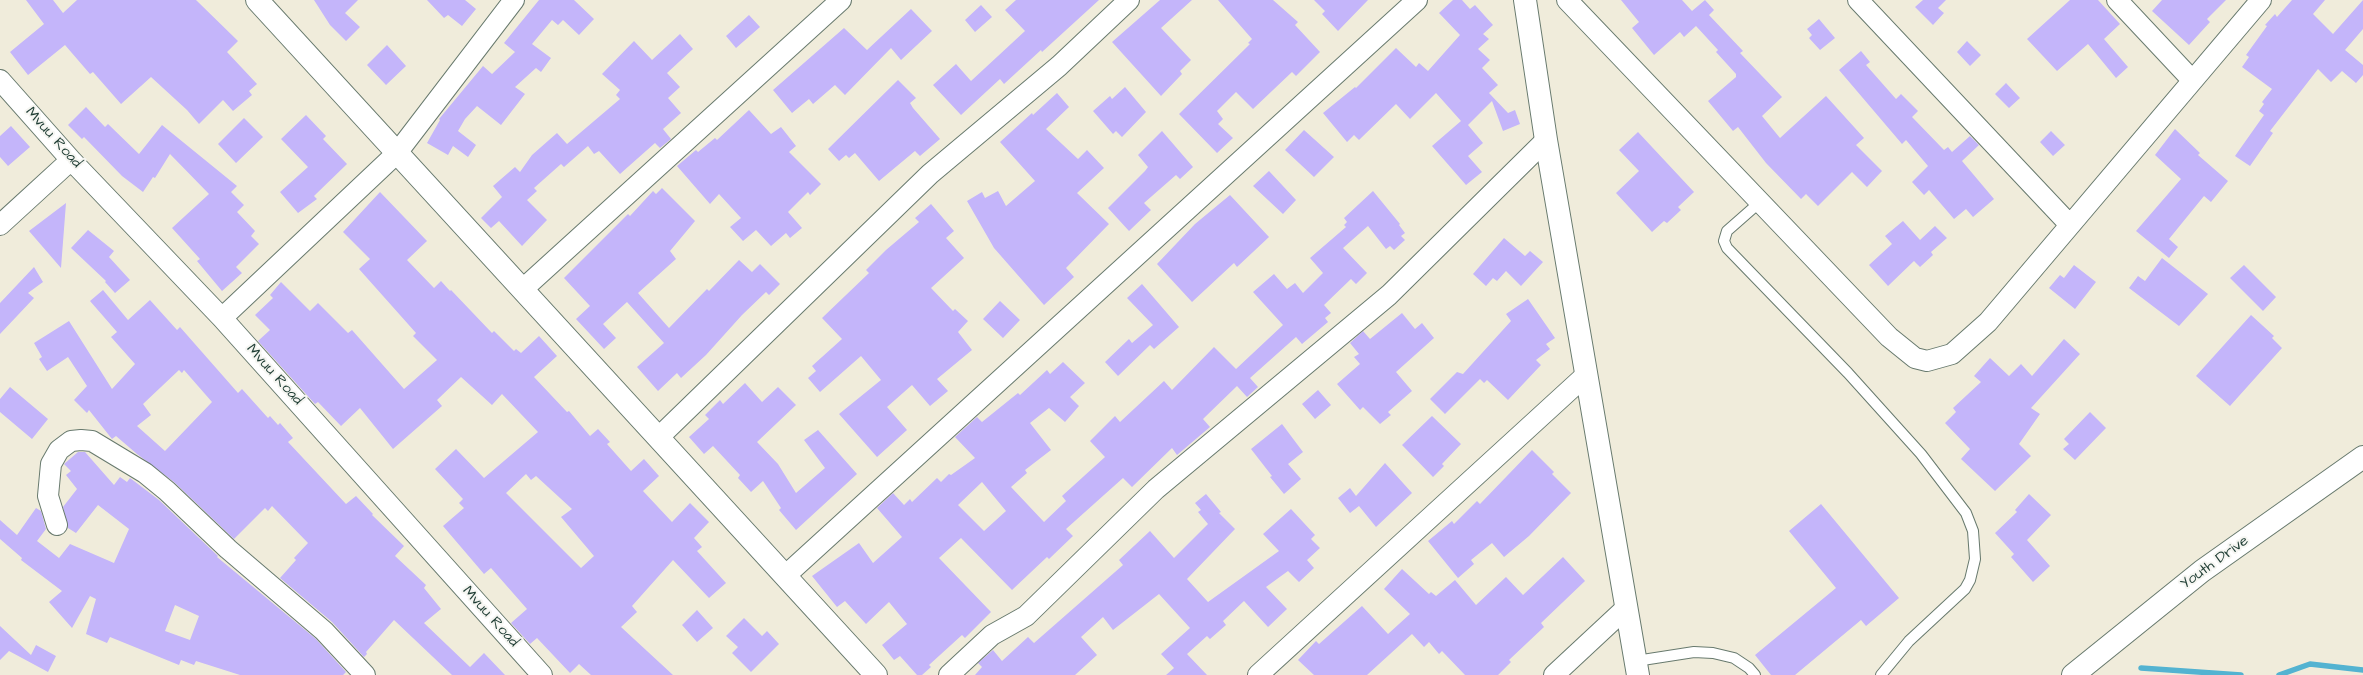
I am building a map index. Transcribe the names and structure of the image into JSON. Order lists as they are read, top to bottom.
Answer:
{
  "streets": {
    "street": ["Mvuu Road", "Youth Drive"]
  }
}
